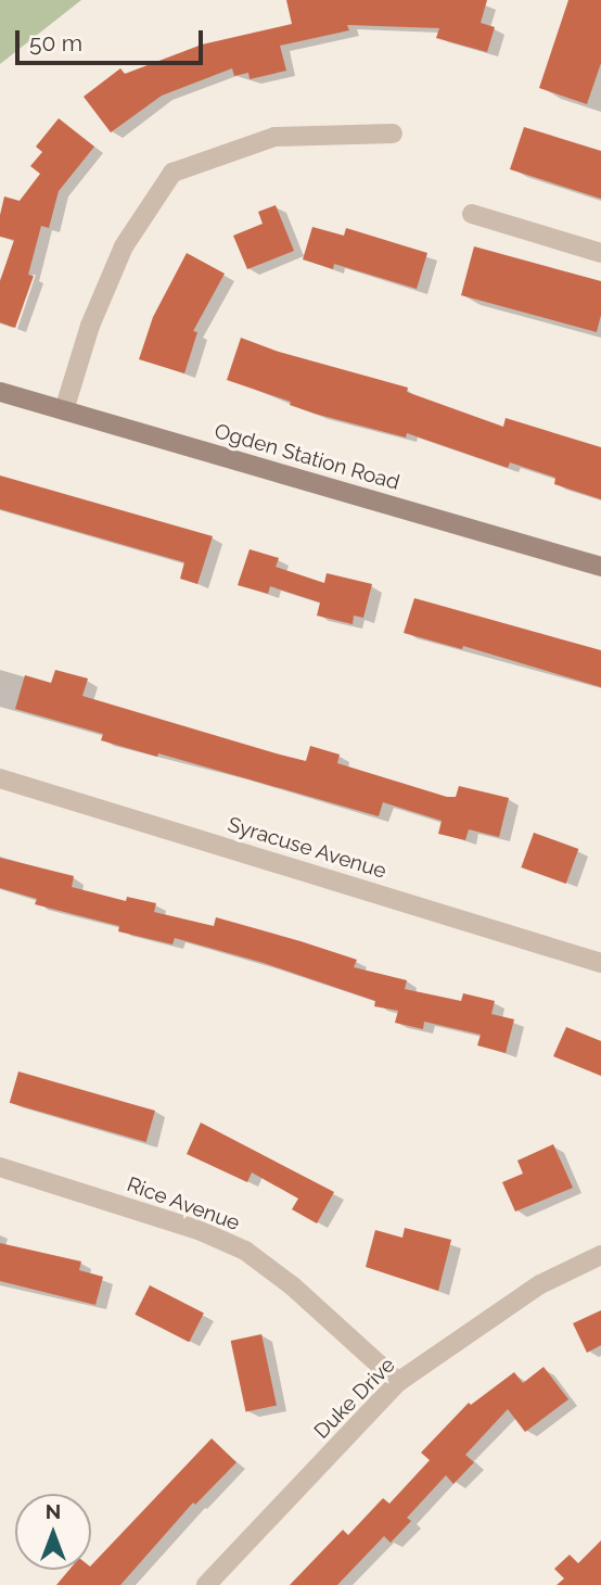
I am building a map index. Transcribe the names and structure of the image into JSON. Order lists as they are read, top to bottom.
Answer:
{
  "streets": {
    "street": [
      "Ogden Station Road",
      "Syracuse Avenue",
      "Rice Avenue",
      "Duke Drive"
    ]
  },
  "crossings": [
    ["Rice Avenue", "Duke Drive"]
  ],
  "scale_bar": "50 m",
  "north": "top"
}
